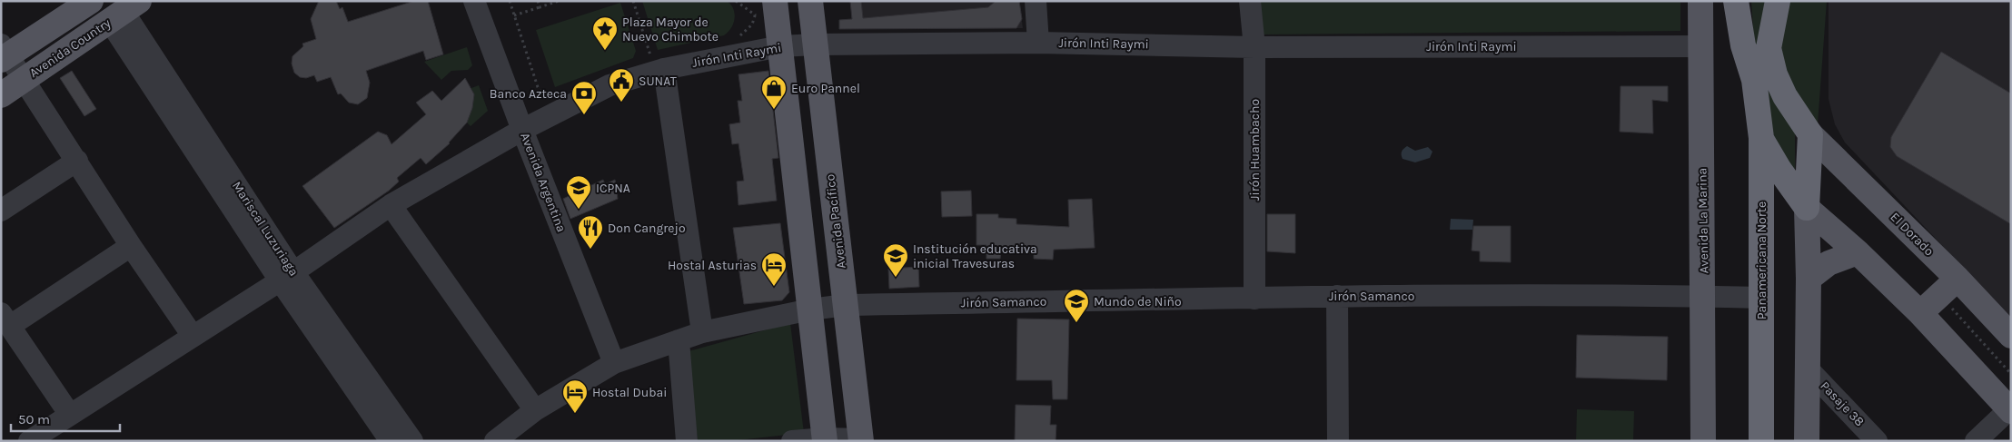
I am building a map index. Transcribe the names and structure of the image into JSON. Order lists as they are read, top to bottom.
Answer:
{
  "streets": {
    "highway": ["Panamericana Norte"],
    "main road": [
      "Avenida Country",
      "Avenida La Marina",
      "Avenida Pacífico",
      "El Dorado"
    ],
    "street": [
      "Jirón Inti Raymi",
      "Jirón Huambacho",
      "Avenida Argentina",
      "Mariscal Luzuriaga",
      "Jirón Samanco",
      "Pasaje 38"
    ]
  },
  "crossings": [
    ["Jirón Inti Raymi", "Jirón Huambacho"],
    ["Jirón Inti Raymi", "Avenida Argentina"],
    ["Jirón Inti Raymi", "Avenida La Marina"],
    ["Jirón Inti Raymi", "Avenida Pacífico"],
    ["Jirón Inti Raymi", "Mariscal Luzuriaga"],
    ["Avenida Country", "Mariscal Luzuriaga"],
    ["Jirón Huambacho", "Jirón Samanco"],
    ["Avenida Argentina", "Jirón Samanco"],
    ["Avenida La Marina", "Jirón Samanco"],
    ["Avenida Pacífico", "Jirón Samanco"],
    ["Panamericana Norte", "Jirón Samanco"]
  ],
  "places": {
    "place": ["Plaza Mayor de Nuevo Chimbote"],
    "public building": ["SUNAT"],
    "shop": ["Euro Pannel"],
    "bank": ["Banco Azteca"],
    "school or university": ["ICPNA", "Institución educativa inicial Travesuras", "Mundo de Niño"],
    "restaurant": ["Don Cangrejo"],
    "hotel": ["Hostal Asturias", "Hostal Dubai"]
  },
  "scale_bar": "50 m"
}
